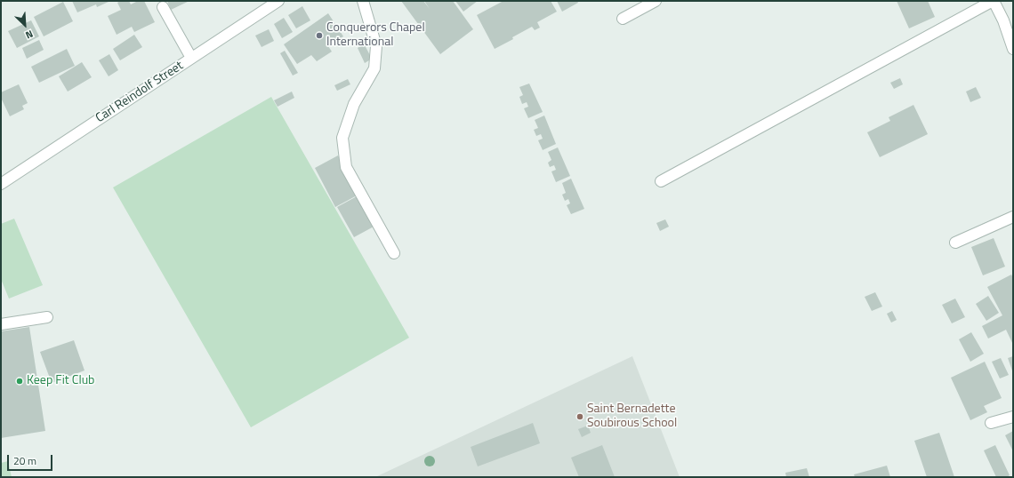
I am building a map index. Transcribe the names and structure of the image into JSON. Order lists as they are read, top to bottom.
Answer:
{
  "streets": {
    "street": ["Carl Reindolf Street"]
  },
  "places": ["Conquerors Chapel International", "Keep Fit Club", "Saint Bernadette Soubirous School"],
  "scale_bar": "20 m",
  "north": "bottom right"
}
